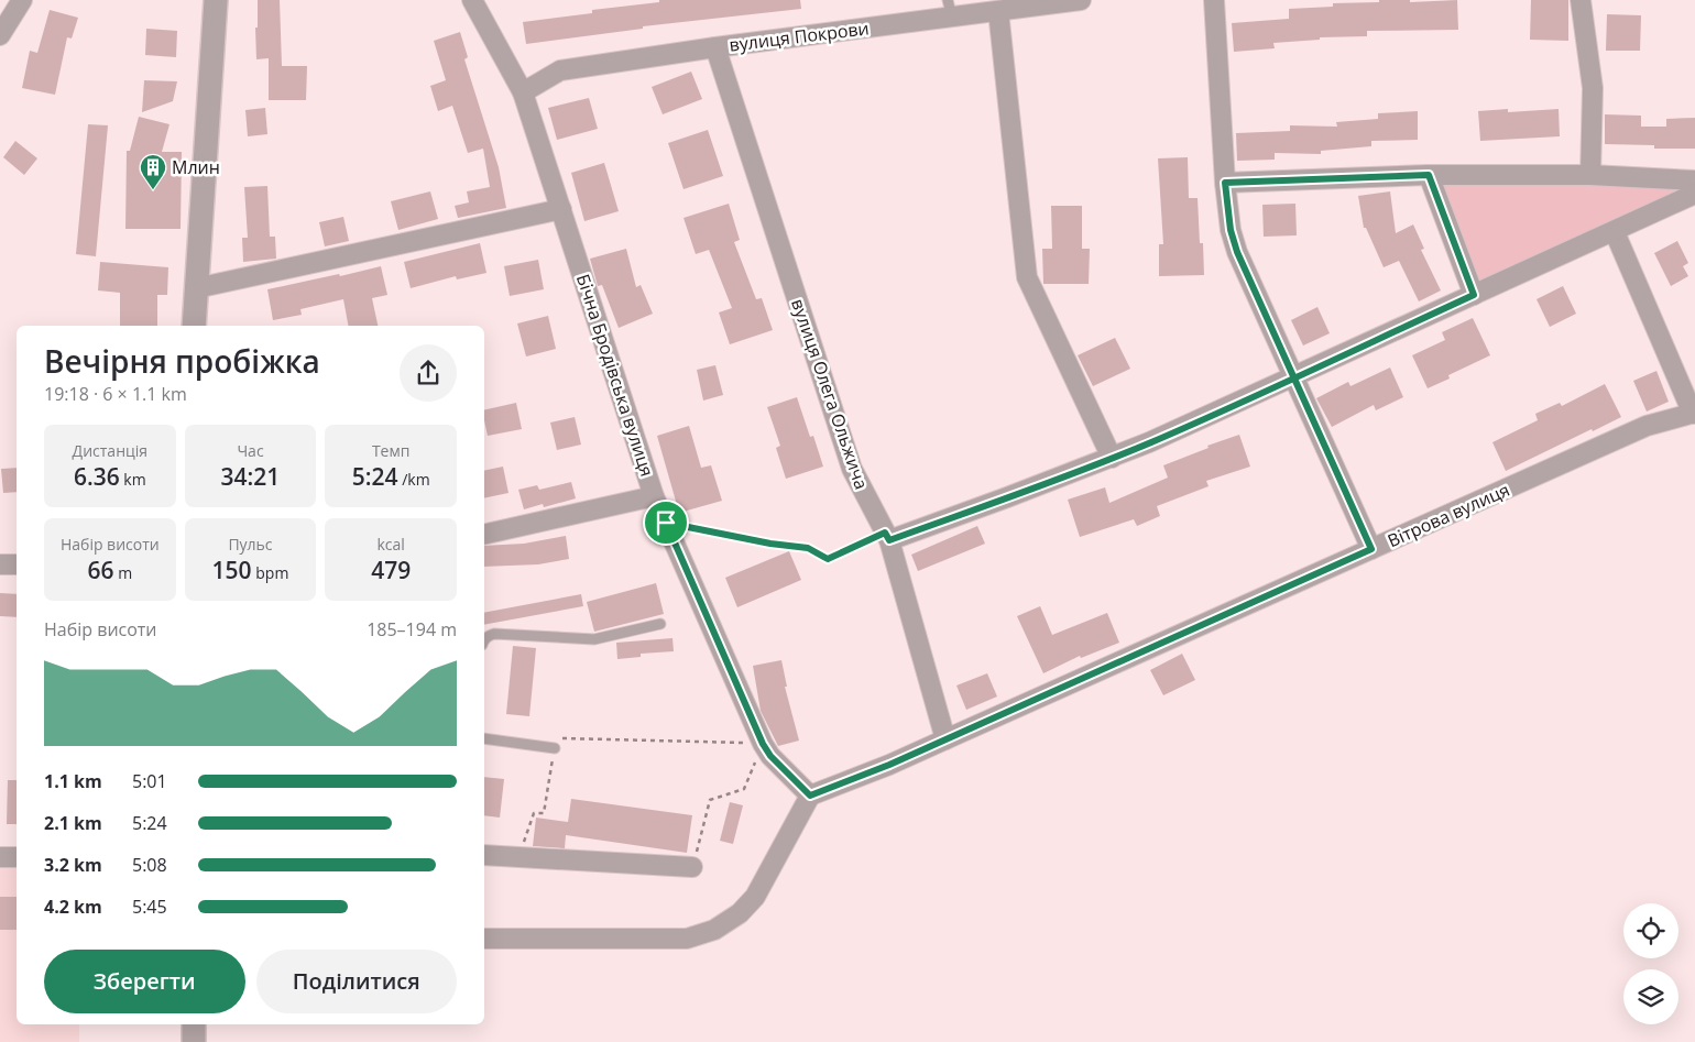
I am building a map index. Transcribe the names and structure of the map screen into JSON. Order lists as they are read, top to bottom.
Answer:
{
  "streets": {
    "street": [
      "вулиця Покрови",
      "Бічна Бродівська вулиця",
      "вулиця Олега Ольжича",
      "Вітрова вулиця"
    ]
  },
  "crossings": [
    ["вулиця Покрови", "Бічна Бродівська вулиця"],
    ["вулиця Покрови", "вулиця Олега Ольжича"],
    ["Бічна Бродівська вулиця", "Вітрова вулиця"],
    ["вулиця Олега Ольжича", "Вітрова вулиця"]
  ],
  "places": {
    "building": ["Млин"]
  },
  "page": {
    "heading": ["Вечірня пробіжка", "19:18 · 6 × 1.1 km"],
    "stats": [
      ["Дистанція", "6.36 km"],
      ["Час", "34:21"],
      ["Темп", "5:24 /km"],
      ["Набір висоти", "66 m"],
      ["Пульс", "150 bpm"],
      ["kcal", "479"]
    ],
    "chart": ["Набір висоти", "185–194 m"],
    "list": [
      {
        "name": "1.1 km",
        "note": "5:01"
      },
      {
        "name": "2.1 km",
        "note": "5:24"
      },
      {
        "name": "3.2 km",
        "note": "5:08"
      },
      {
        "name": "4.2 km",
        "note": "5:45"
      }
    ],
    "buttons": ["Зберегти", "Поділитися"]
  }
}
